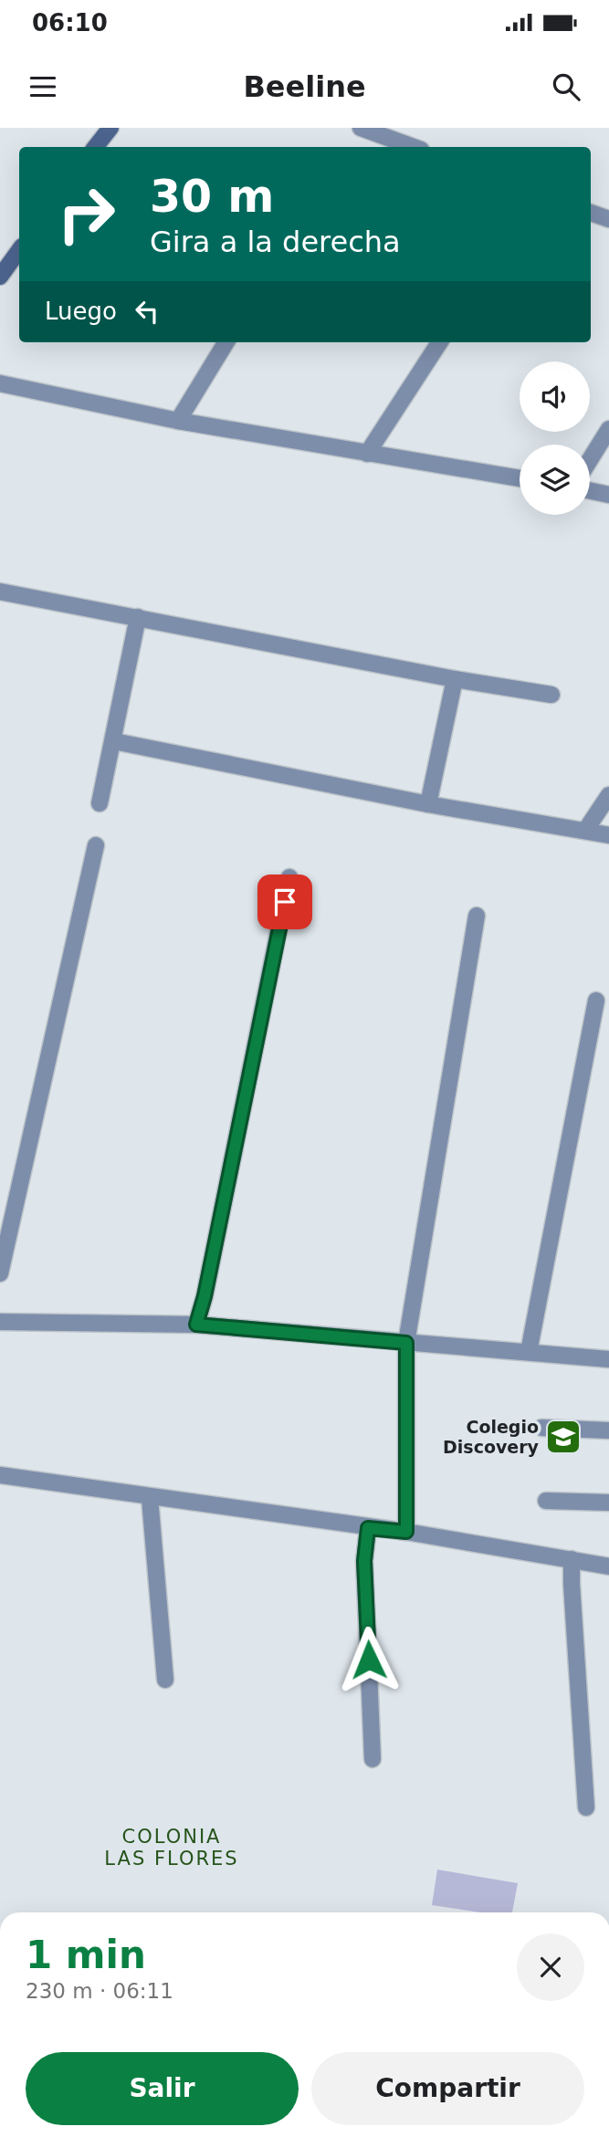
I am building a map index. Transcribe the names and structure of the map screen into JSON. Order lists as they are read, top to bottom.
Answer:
{
  "districts": ["COLONIA LAS FLORES"],
  "places": {
    "school or university": ["Colegio Discovery"]
  },
  "page": {
    "status": "06:10",
    "header": "Beeline",
    "turn": ["30 m", "Gira a la derecha"],
    "then": "Luego",
    "heading": ["1 min", "230 m · 06:11"],
    "buttons": ["Salir", "Compartir"]
  }
}
